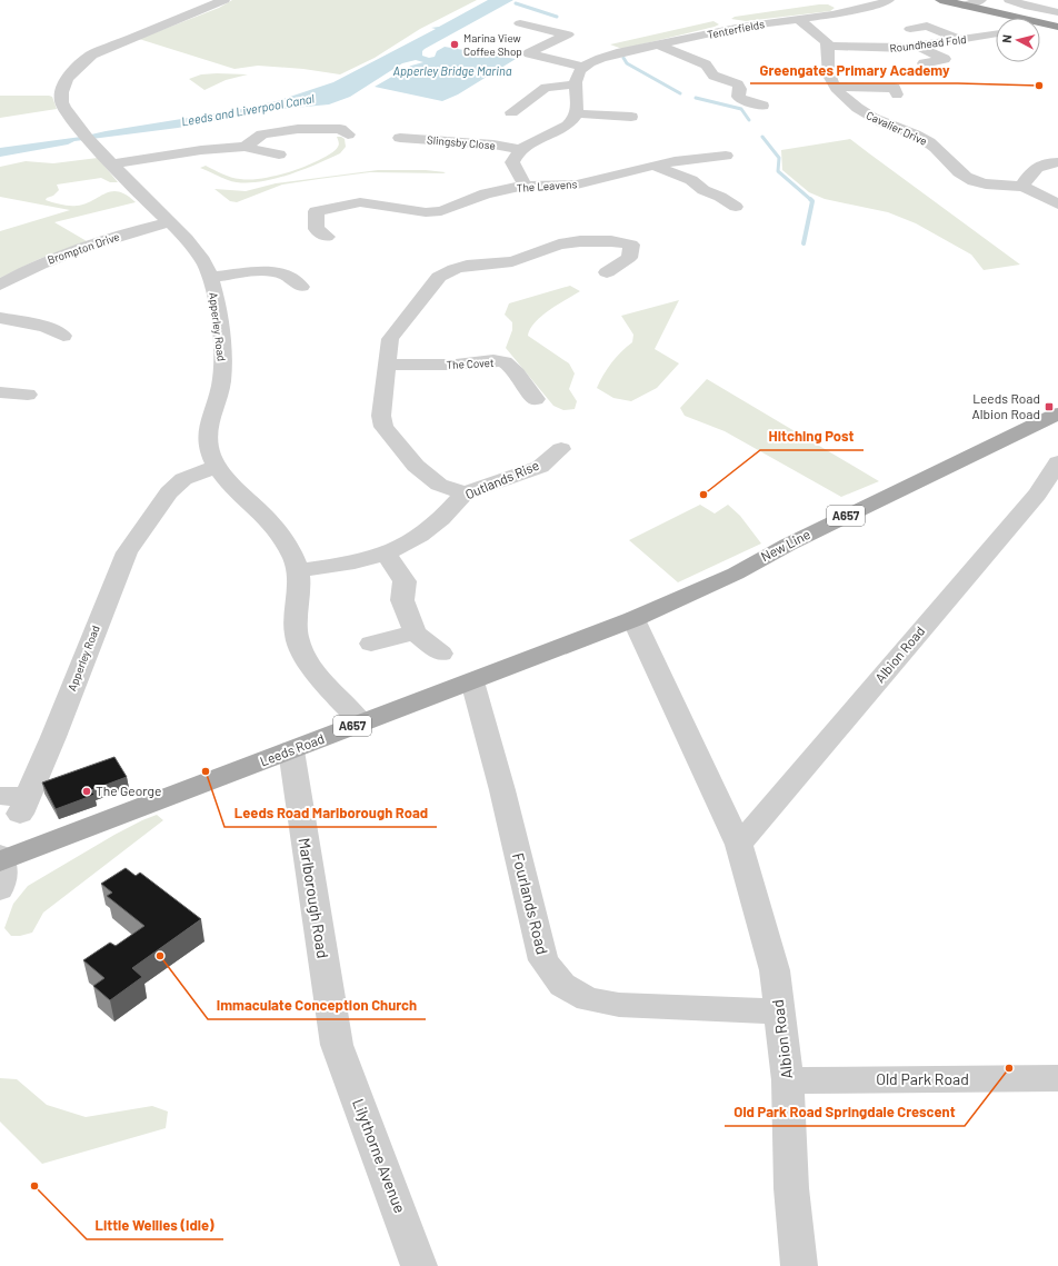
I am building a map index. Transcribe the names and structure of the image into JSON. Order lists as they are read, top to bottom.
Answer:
{
  "streets": {
    "main road": ["A657", "New Line", "Leeds Road"],
    "street": [
      "Tenterfields",
      "Roundhead Fold",
      "Cavalier Drive",
      "Slingsby Close",
      "The Leavens",
      "Brompton Drive",
      "Apperley Road",
      "The Covet",
      "Outlands Rise",
      "Albion Road",
      "Marlborough Road",
      "Fourlands Road",
      "Old Park Road",
      "Lilythorne Avenue"
    ]
  },
  "crossings": [
    ["Roundhead Fold", "Cavalier Drive"],
    ["Brompton Drive", "Apperley Road"],
    ["New Line", "Albion Road"],
    ["New Line", "Leeds Road"],
    ["Albion Road", "Leeds Road"],
    ["Albion Road", "Fourlands Road"],
    ["Albion Road", "Old Park Road"],
    ["Leeds Road", "Marlborough Road"],
    ["Leeds Road", "Fourlands Road"],
    ["Marlborough Road", "Lilythorne Avenue"]
  ],
  "water": ["Apperley Bridge Marina", "Leeds and Liverpool Canal"],
  "places": {
    "other": [
      "Marina View Coffee Shop",
      "Greengates Primary Academy",
      "Hitching Post",
      "Leeds Road Marlborough Road",
      "The George",
      "Immaculate Conception Church",
      "Old Park Road Springdale Crescent",
      "Little Wellies (Idle)"
    ],
    "transit": ["Leeds Road Albion Road"]
  },
  "north": "left"
}
